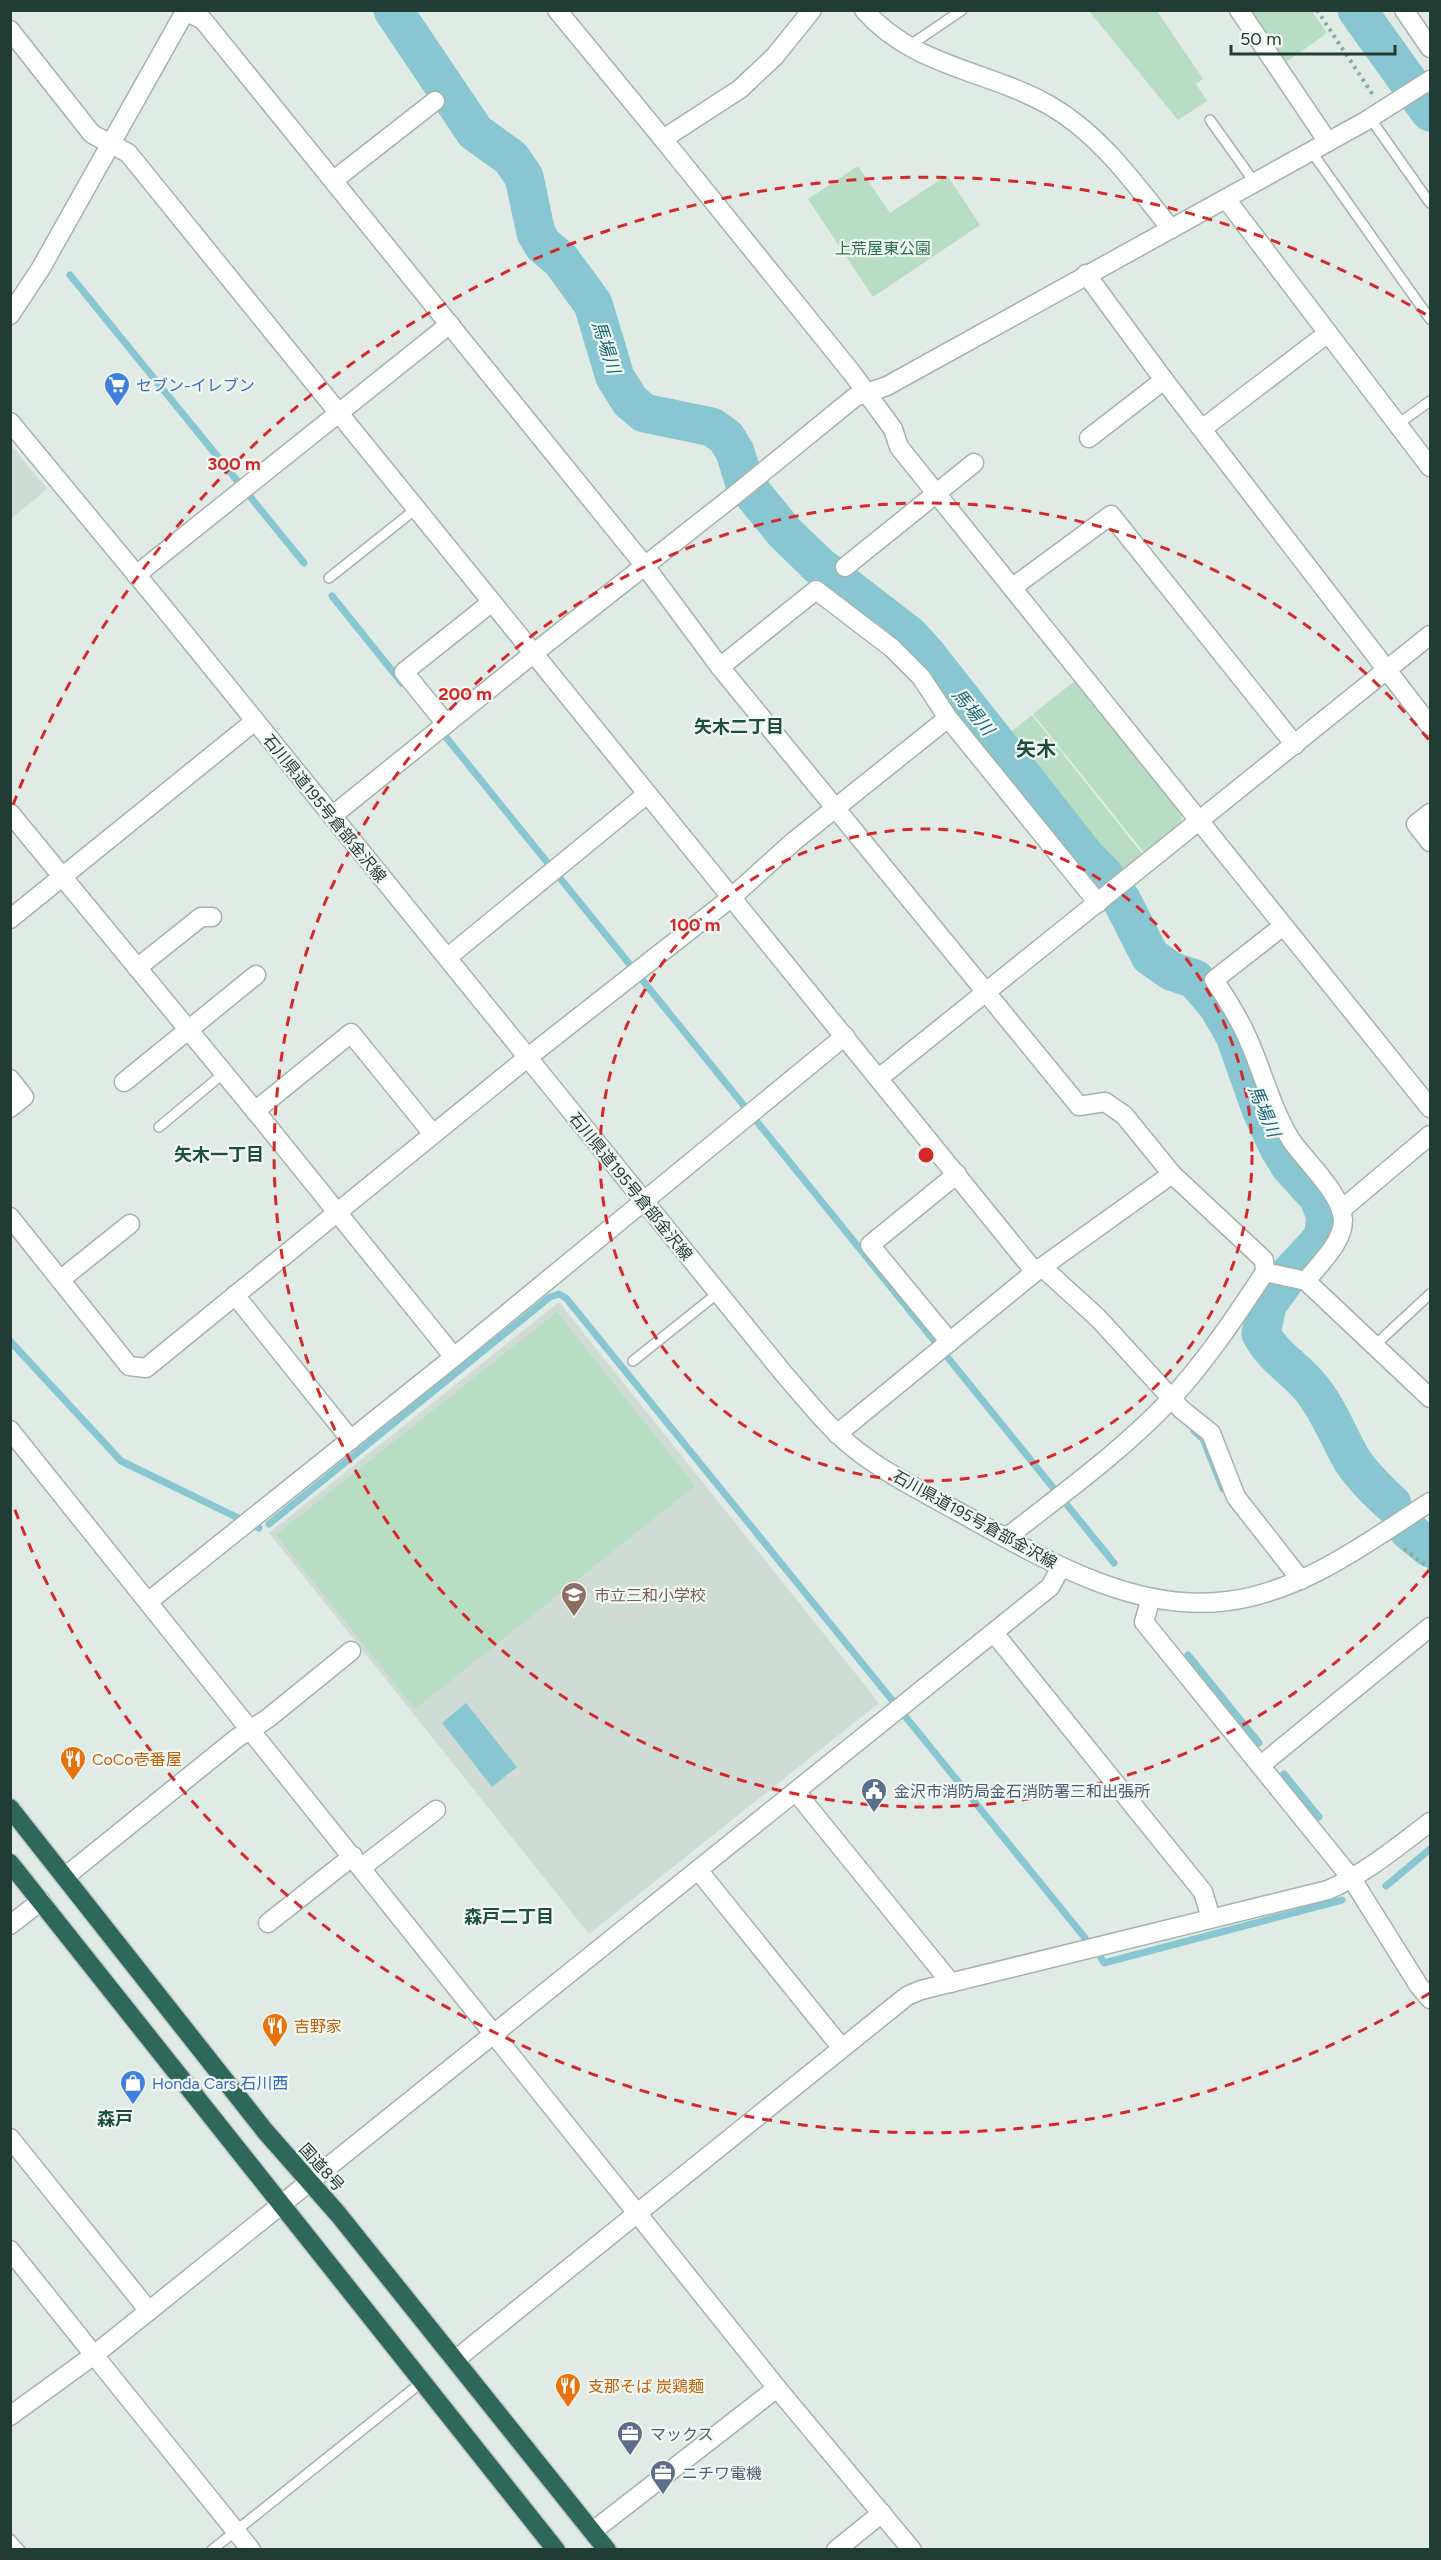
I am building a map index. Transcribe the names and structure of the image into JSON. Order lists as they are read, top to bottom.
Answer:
{
  "streets": {
    "highway": ["国道8号"],
    "street": ["石川県道195号倉部金沢線"]
  },
  "districts": [
    "矢木二丁目",
    "矢木",
    "矢木一丁目",
    "森戸二丁目",
    "森戸"
  ],
  "water": ["馬場川"],
  "parks": ["上荒屋東公園"],
  "places": {
    "supermarket": ["セブン-イレブン"],
    "school or university": ["市立三和小学校"],
    "restaurant": ["CoCo壱番屋", "吉野家", "支那そば 炭鶏麺"],
    "public building": ["金沢市消防局金石消防署三和出張所"],
    "shop": ["Honda Cars 石川西"],
    "office": ["マックス", "ニチワ電機"]
  },
  "scale_bar": "50 m",
  "rings": ["300 m", "200 m", "100 m"]
}
